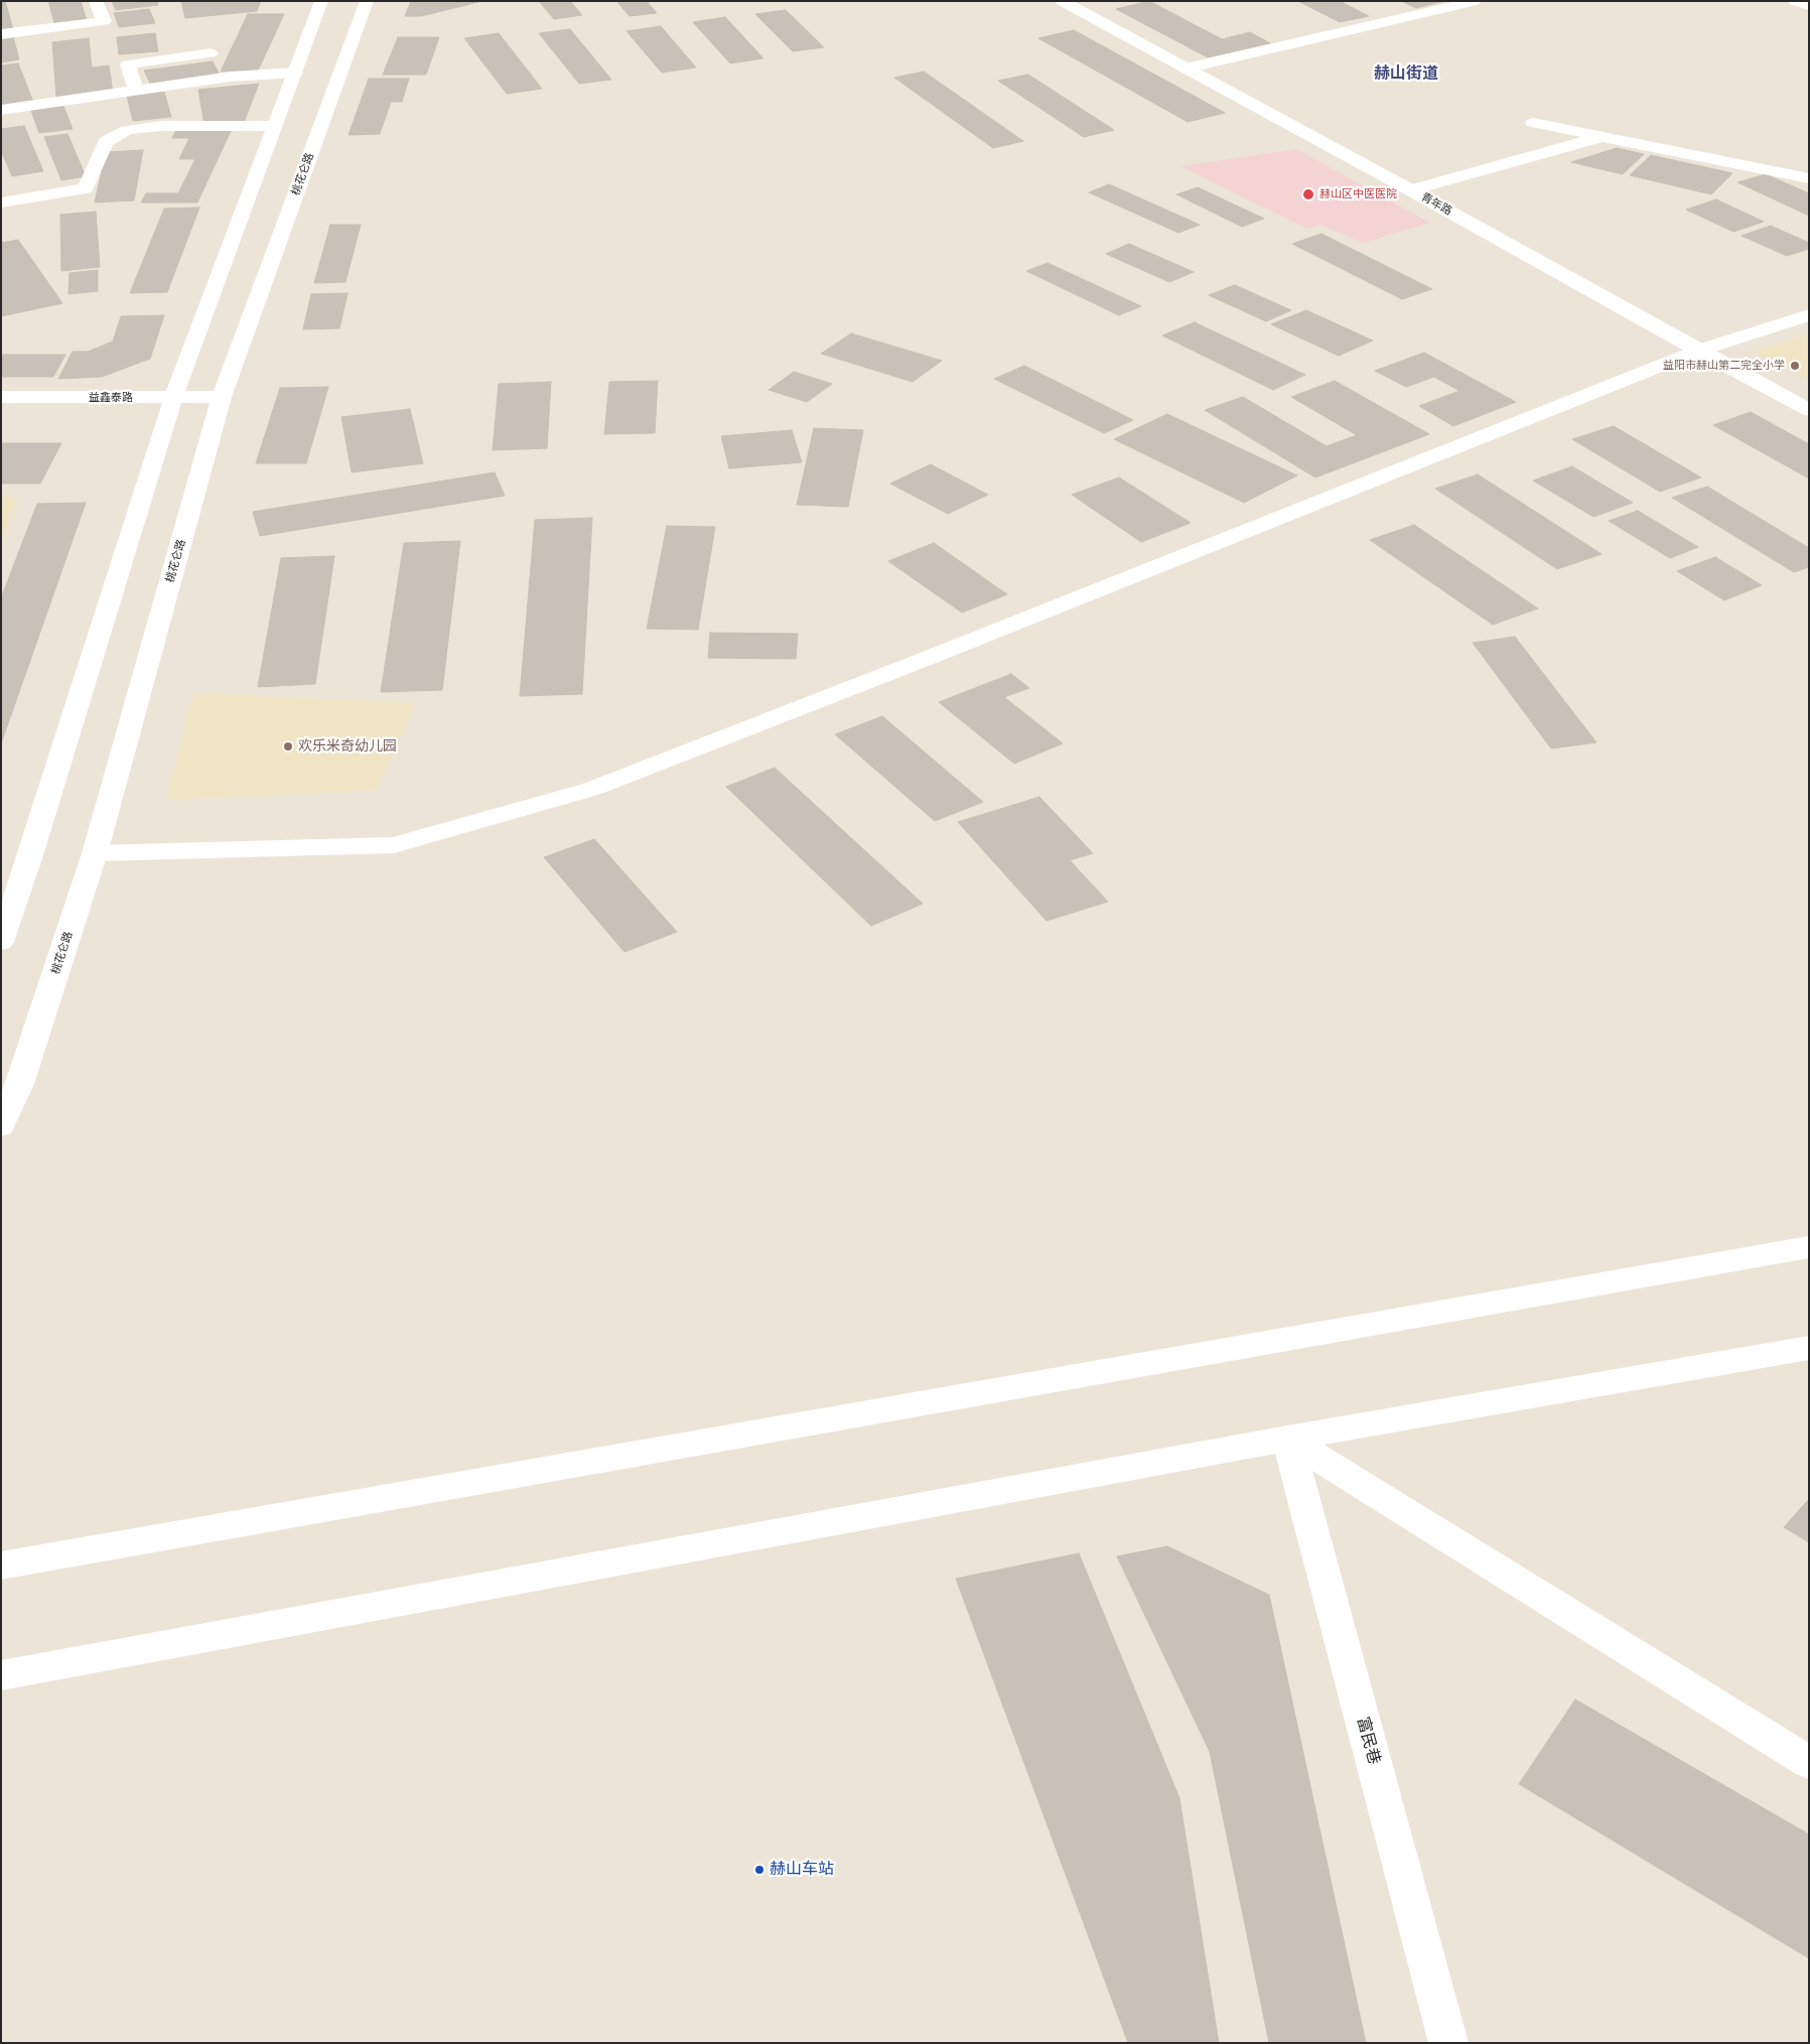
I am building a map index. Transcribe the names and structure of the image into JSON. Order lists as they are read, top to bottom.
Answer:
{
  "streets": {
    "street": [
      "桃花仑路",
      "青年路",
      "益鑫泰路",
      "富民巷"
    ]
  },
  "crossings": [
    ["桃花仑路", "益鑫泰路"]
  ],
  "districts": ["赫山街道"],
  "places": [
    "赫山区中医医院",
    "益阳市赫山第二完全小学",
    "欢乐米奇幼儿园",
    "赫山车站"
  ]
}
